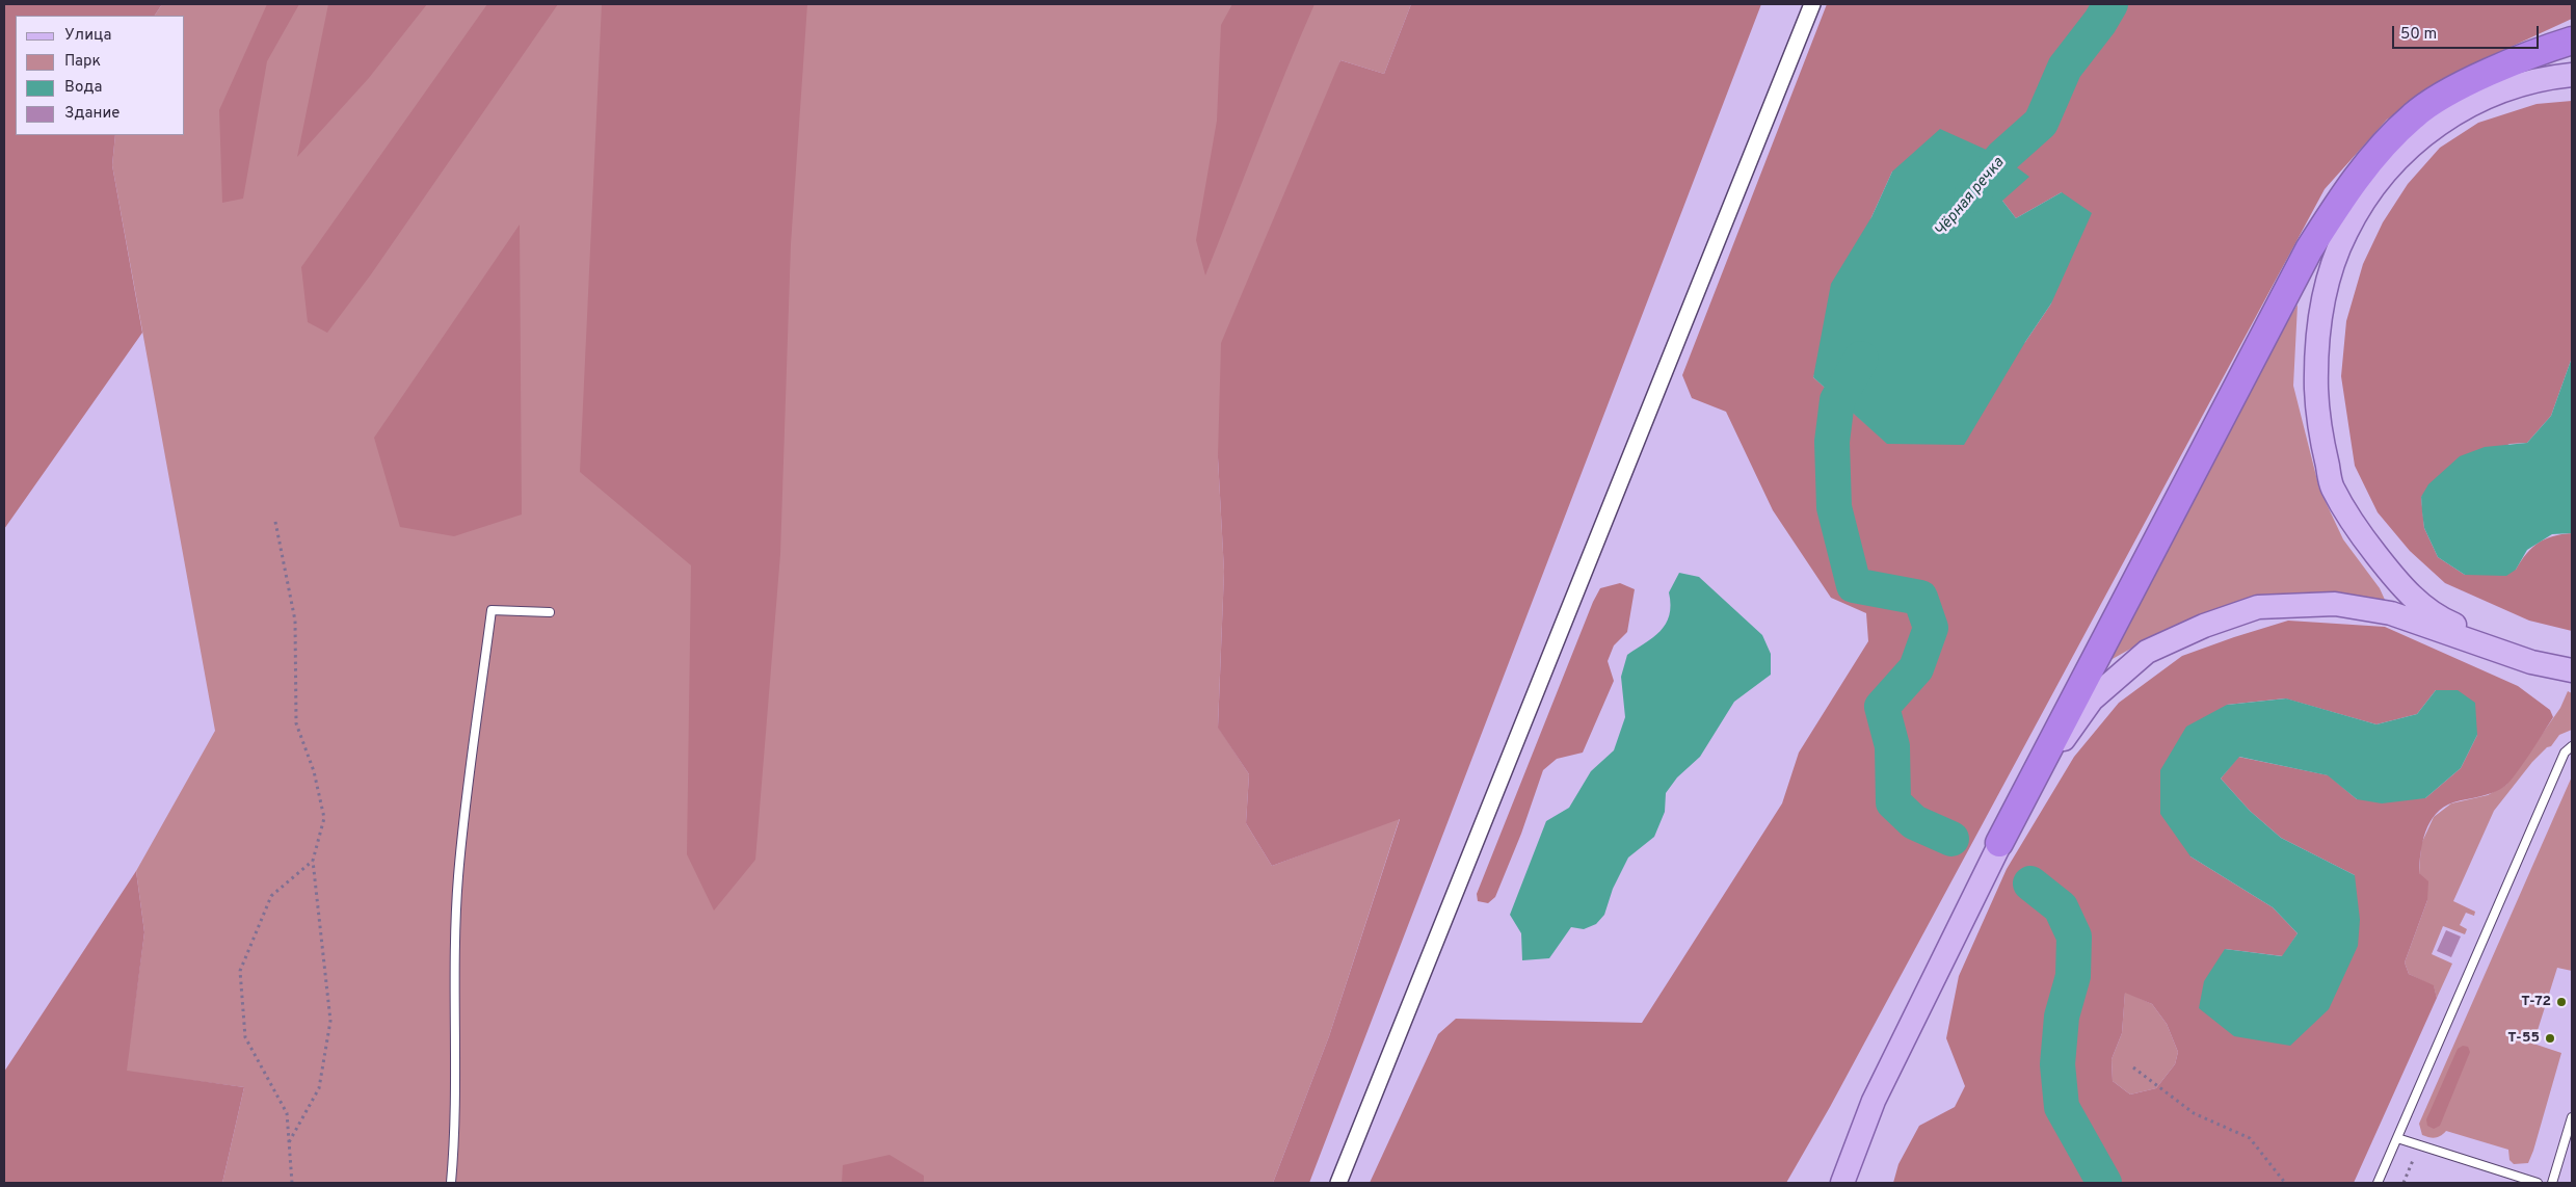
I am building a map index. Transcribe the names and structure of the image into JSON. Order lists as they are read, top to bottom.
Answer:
{
  "water": ["Чёрная речка"],
  "places": ["Т-72", "Т-55"],
  "legend": [
    "Улица",
    "Парк",
    "Вода",
    "Здание"
  ],
  "scale_bar": "50 m"
}
